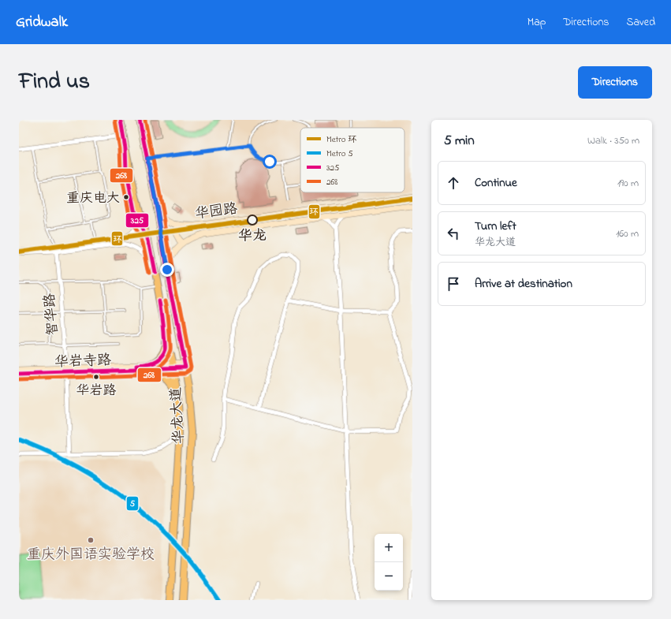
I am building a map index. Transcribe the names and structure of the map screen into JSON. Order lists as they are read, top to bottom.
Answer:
{
  "streets": {
    "main road": ["华园路", "华岩寺路", "华龙大道"],
    "street": ["智华路"]
  },
  "crossings": [
    ["华园路", "华龙大道"],
    ["智华路", "华岩寺路"],
    ["华岩寺路", "华龙大道"]
  ],
  "places": [
    "重庆电大",
    "华龙",
    "华岩路",
    "重庆外国语实验学校"
  ],
  "lines": [
    "transit line 325",
    "transit line 268",
    "metro line 环",
    "metro line 5"
  ],
  "legend": [
    "Metro 环",
    "Metro 5",
    "325",
    "268"
  ],
  "page": {
    "header": "Gridwalk",
    "nav": ["Map", "Directions", "Saved"],
    "title": "Find us",
    "buttons": "Directions",
    "heading": ["5 min", "Walk · 350 m"],
    "list": [
      ["Continue", "190 m"],
      ["Turn left", "华龙大道", "160 m"],
      "Arrive at destination"
    ],
    "map_buttons": ["+", "−"]
  }
}
